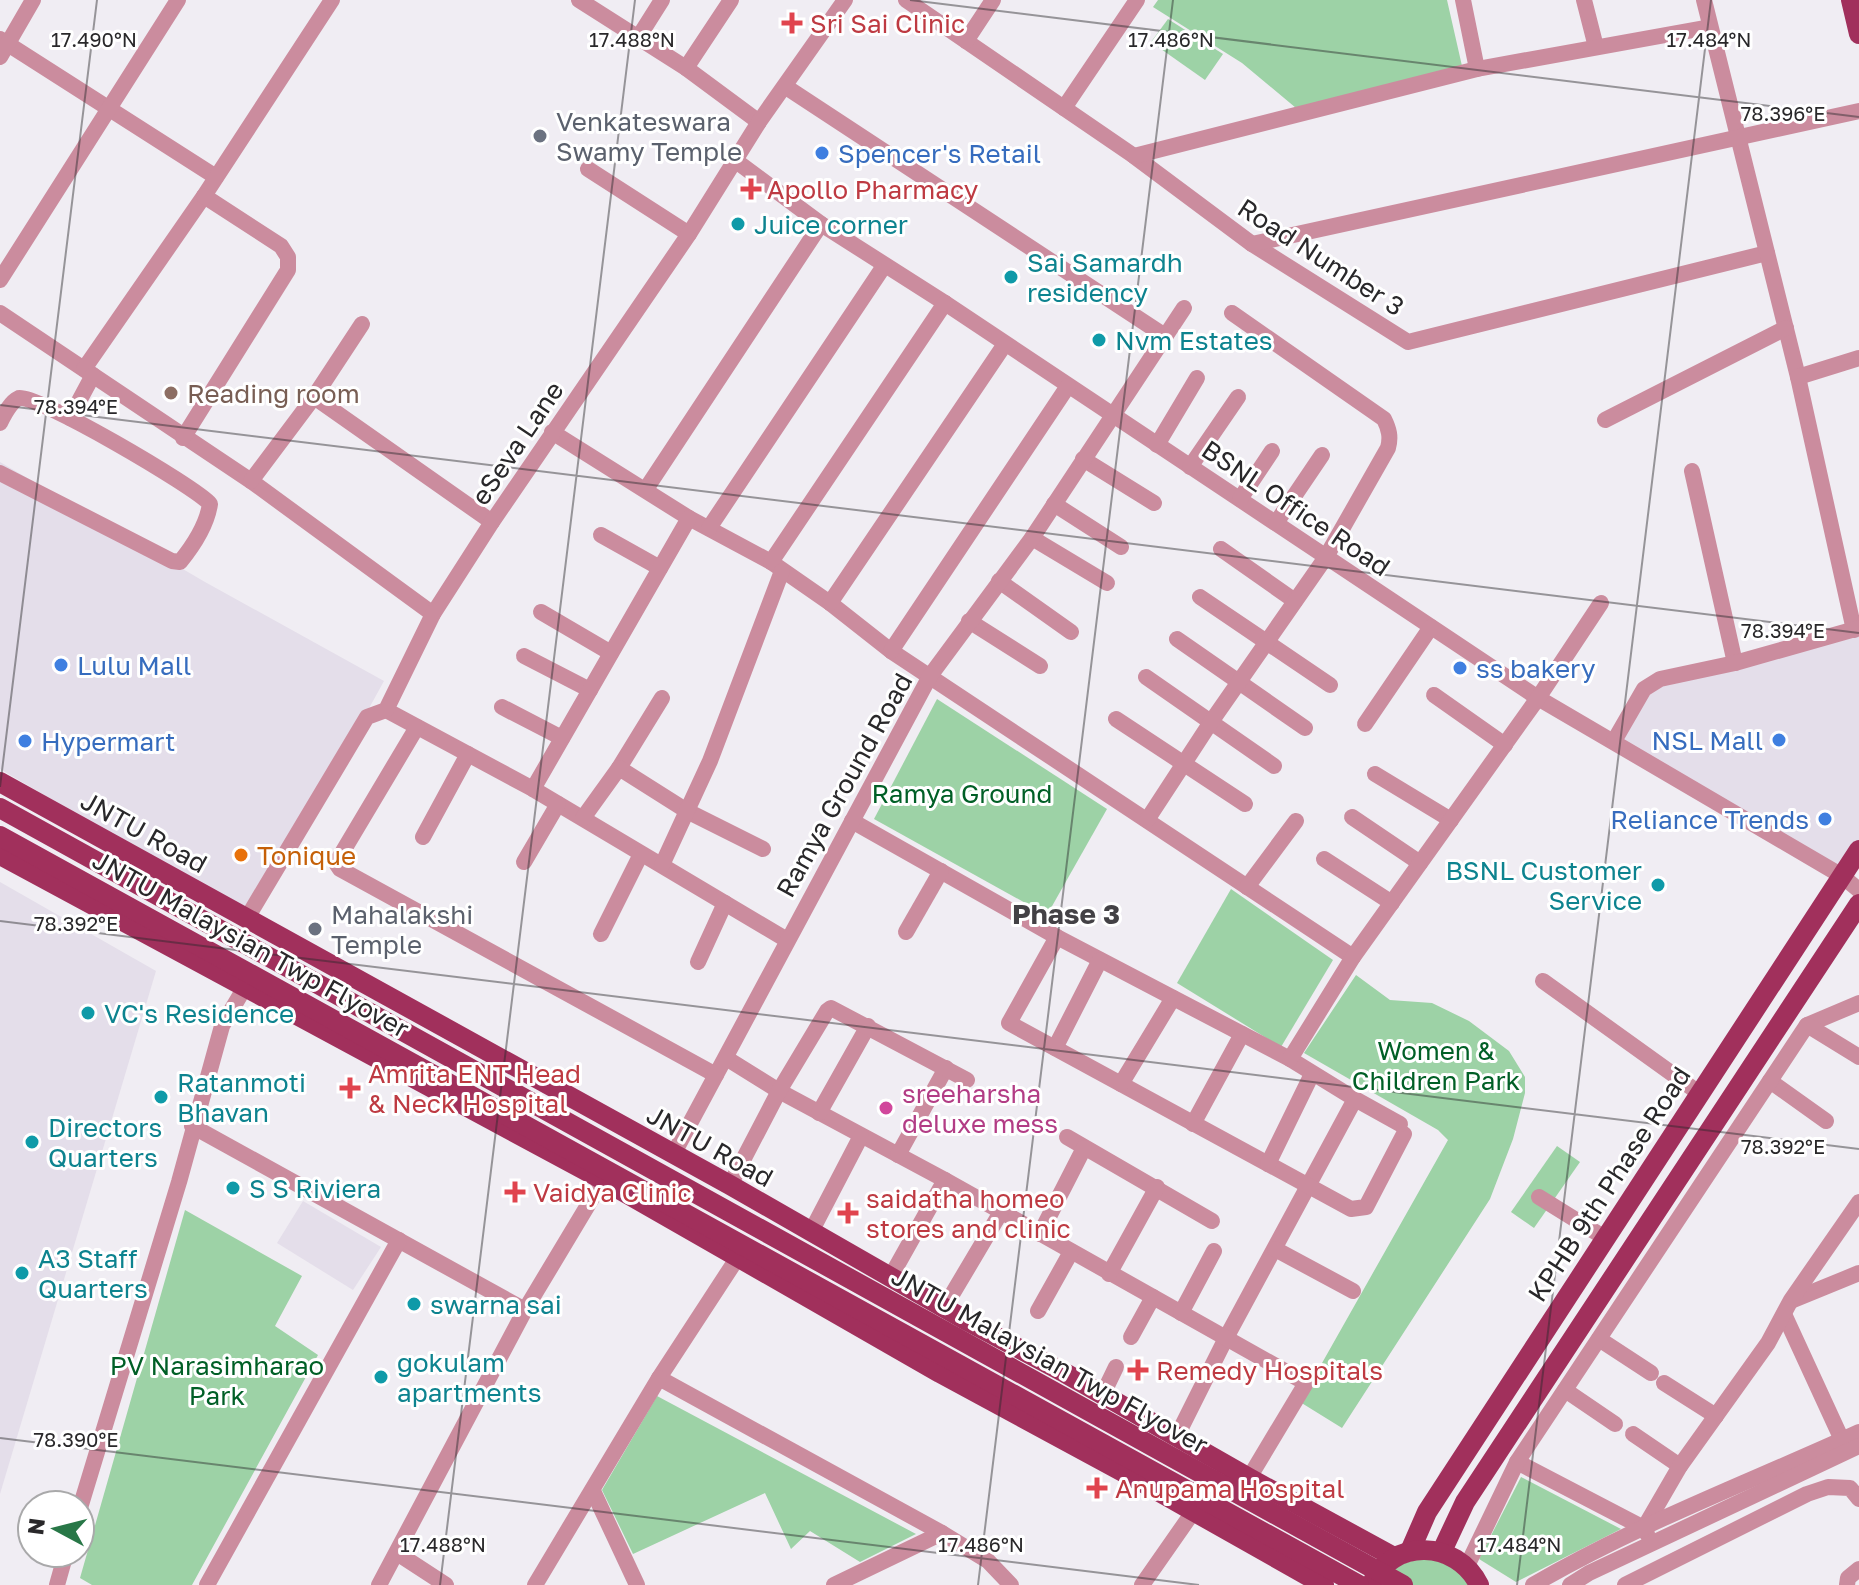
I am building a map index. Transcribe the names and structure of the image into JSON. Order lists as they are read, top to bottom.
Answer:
{
  "streets": {
    "main road": ["JNTU Road", "JNTU Malaysian Twp Flyover", "KPHB 9th Phase Road"],
    "street": [
      "Road Number 3",
      "eSeva Lane",
      "BSNL Office Road",
      "Ramya Ground Road"
    ]
  },
  "crossings": [
    ["eSeva Lane", "BSNL Office Road"],
    ["eSeva Lane", "JNTU Road"],
    ["BSNL Office Road", "Ramya Ground Road"],
    ["BSNL Office Road", "KPHB 9th Phase Road"],
    ["Ramya Ground Road", "JNTU Road"],
    ["JNTU Road", "KPHB 9th Phase Road"]
  ],
  "districts": ["Phase 3"],
  "parks": ["Ramya Ground", "Women & Children Park", "PV Narasimharao Park"],
  "places": {
    "health": [
      "Sri Sai Clinic",
      "Apollo Pharmacy",
      "Amrita ENT Head & Neck Hospital",
      "Vaidya Clinic",
      "saidatha homeo stores and clinic",
      "Remedy Hospitals",
      "Anupama Hospital"
    ],
    "other": [
      "Venkateswara Swamy Temple",
      "Spencer's Retail",
      "Juice corner",
      "Sai Samardh residency",
      "Nvm Estates",
      "Reading room",
      "Lulu Mall",
      "ss bakery",
      "NSL Mall",
      "Hypermart",
      "Reliance Trends",
      "Tonique",
      "BSNL Customer Service",
      "Mahalakshi Temple",
      "VC's Residence",
      "Ratanmoti Bhavan",
      "sreeharsha deluxe mess",
      "Directors Quarters",
      "S S Riviera",
      "A3 Staff Quarters",
      "swarna sai",
      "gokulam apartments"
    ]
  },
  "north": "left",
  "coordinates": [
    "17.490°N",
    "17.488°N",
    "17.486°N",
    "17.484°N",
    "78.396°E",
    "78.394°E",
    "78.392°E",
    "78.390°E"
  ]
}
